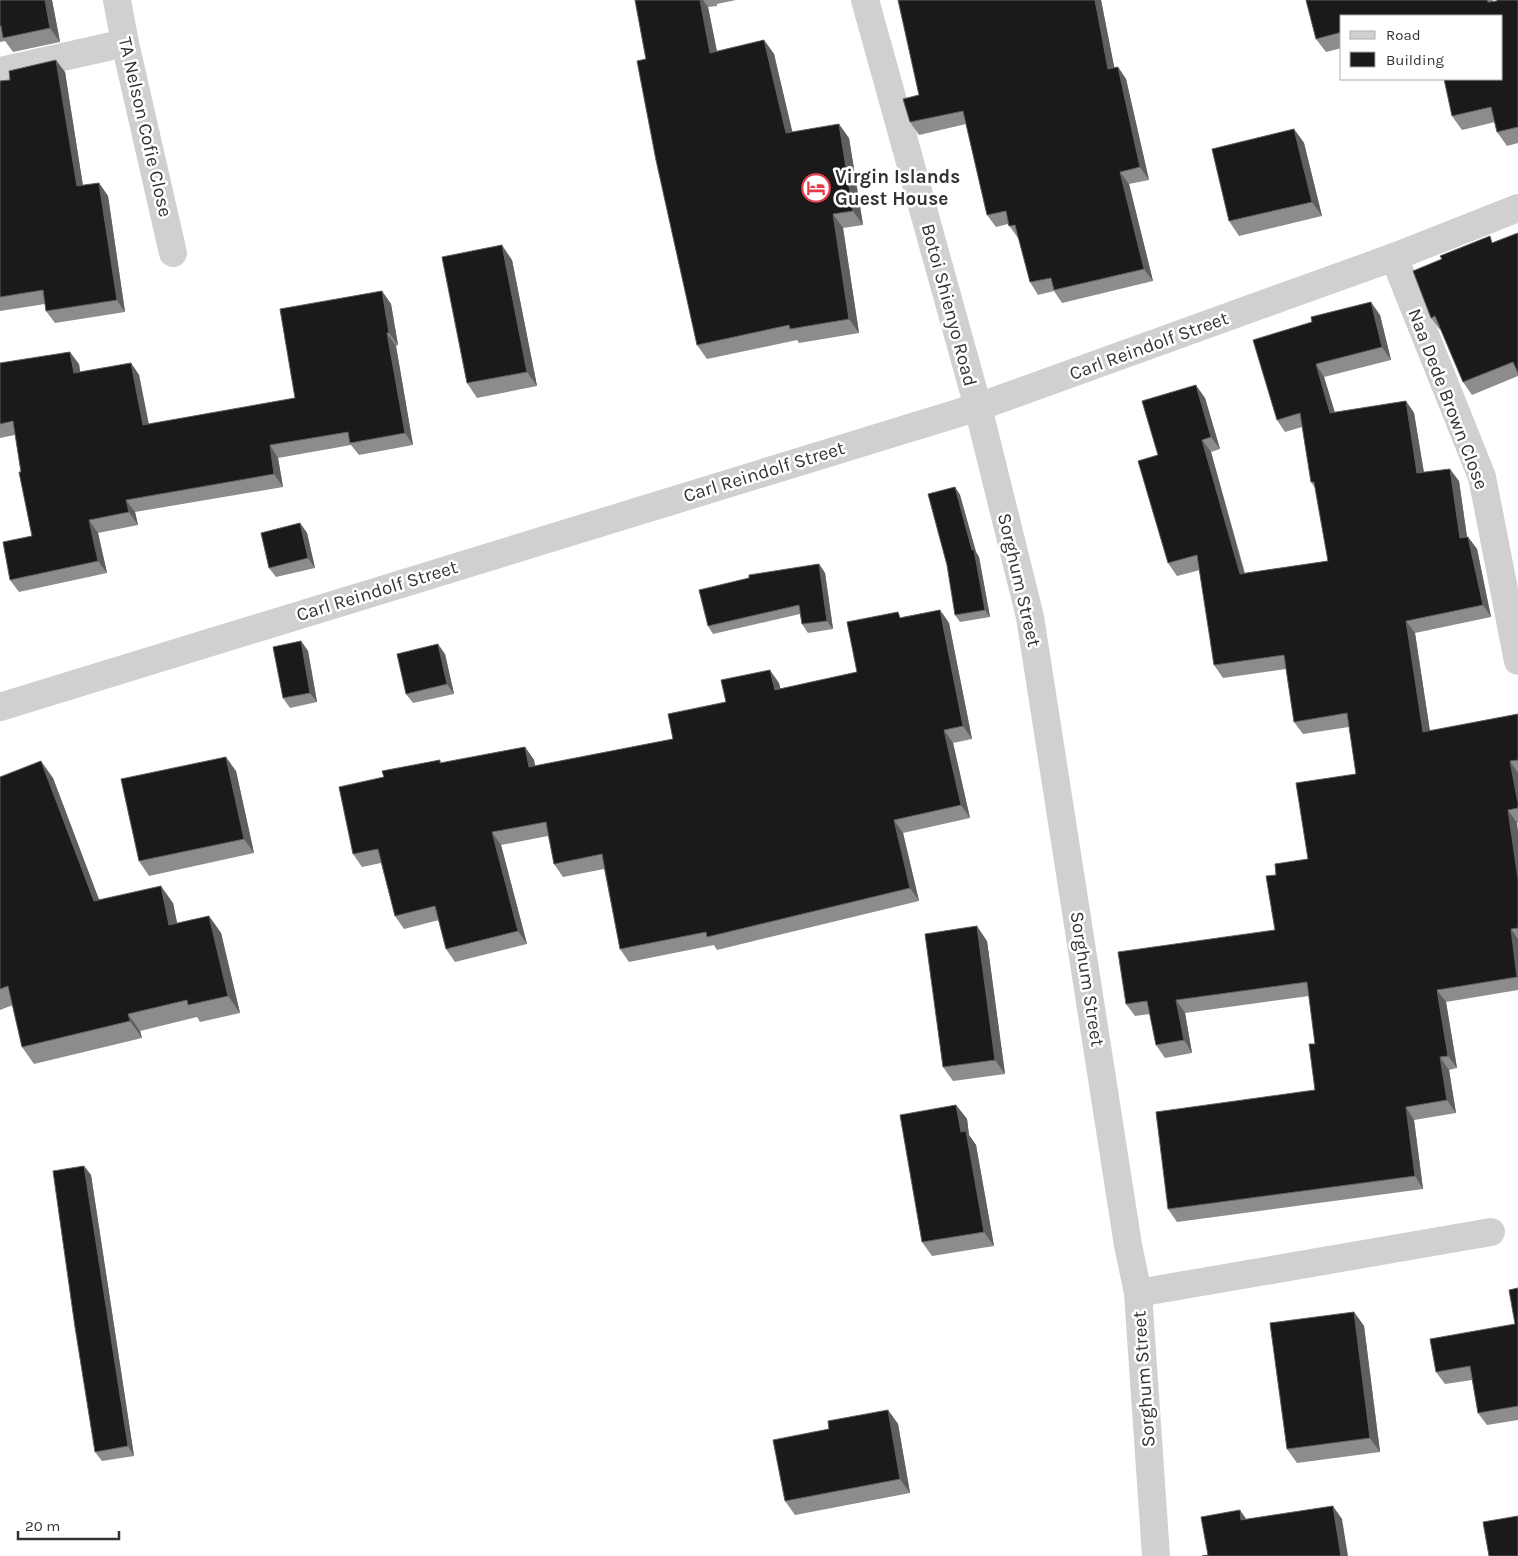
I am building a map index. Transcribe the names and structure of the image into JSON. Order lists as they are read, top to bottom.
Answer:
{
  "streets": {
    "street": [
      "TA Nelson Cofie Close",
      "Botoi Shienyo Road",
      "Carl Reindolf Street",
      "Naa Dede Brown Close",
      "Sorghum Street"
    ]
  },
  "crossings": [
    ["Botoi Shienyo Road", "Carl Reindolf Street"],
    ["Botoi Shienyo Road", "Sorghum Street"],
    ["Carl Reindolf Street", "Naa Dede Brown Close"],
    ["Carl Reindolf Street", "Sorghum Street"]
  ],
  "places": {
    "hotel": ["Virgin Islands Guest House"]
  },
  "legend": ["Road", "Building"],
  "scale_bar": "20 m"
}
